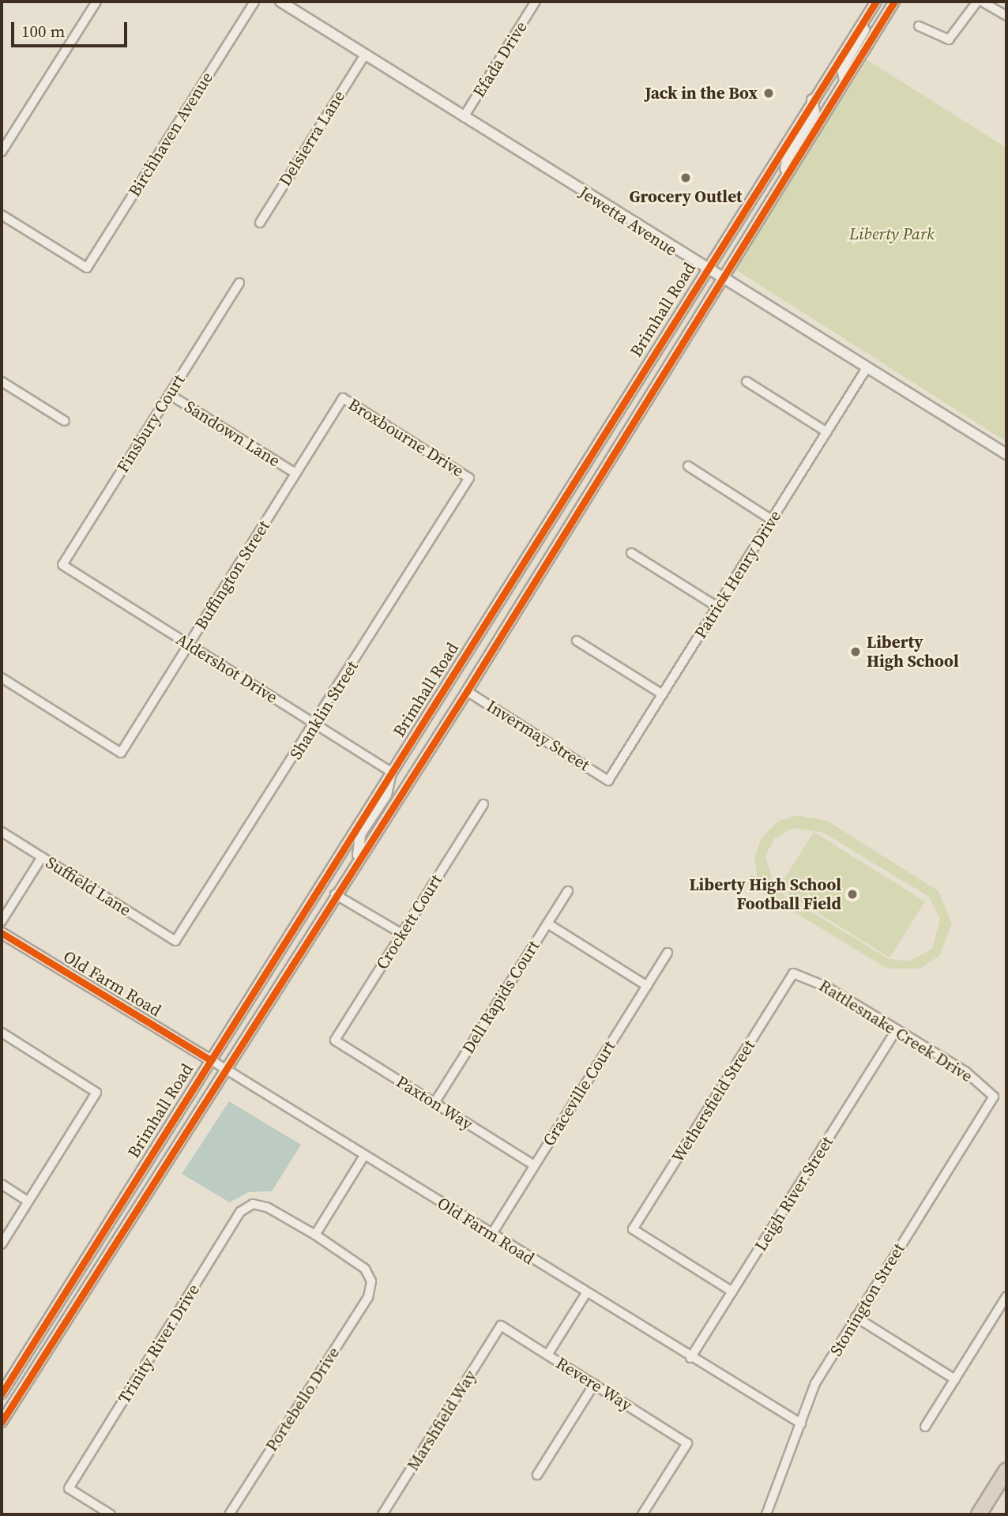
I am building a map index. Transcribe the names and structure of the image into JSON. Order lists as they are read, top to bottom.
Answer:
{
  "streets": {
    "street": [
      "Efada Drive",
      "Birchhaven Avenue",
      "Delsierra Lane",
      "Jewetta Avenue",
      "Brimhall Road",
      "Finsbury Court",
      "Sandown Lane",
      "Broxbourne Drive",
      "Patrick Henry Drive",
      "Buffington Street",
      "Aldershot Drive",
      "Shanklin Street",
      "Invermay Street",
      "Suffield Lane",
      "Crockett Court",
      "Old Farm Road",
      "Dell Rapids Court",
      "Rattlesnake Creek Drive",
      "Graceville Court",
      "Wethersfield Street",
      "Paxton Way",
      "Leigh River Street",
      "Stonington Street",
      "Trinity River Drive",
      "Revere Way",
      "Portebello Drive",
      "Marshfield Way"
    ]
  },
  "crossings": [
    ["Efada Drive", "Jewetta Avenue"],
    ["Delsierra Lane", "Jewetta Avenue"],
    ["Jewetta Avenue", "Brimhall Road"],
    ["Jewetta Avenue", "Patrick Henry Drive"],
    ["Brimhall Road", "Aldershot Drive"],
    ["Brimhall Road", "Invermay Street"],
    ["Brimhall Road", "Old Farm Road"],
    ["Finsbury Court", "Sandown Lane"],
    ["Finsbury Court", "Aldershot Drive"],
    ["Sandown Lane", "Buffington Street"],
    ["Broxbourne Drive", "Buffington Street"],
    ["Broxbourne Drive", "Shanklin Street"],
    ["Patrick Henry Drive", "Invermay Street"],
    ["Buffington Street", "Aldershot Drive"],
    ["Aldershot Drive", "Shanklin Street"],
    ["Shanklin Street", "Suffield Lane"],
    ["Crockett Court", "Paxton Way"],
    ["Old Farm Road", "Graceville Court"],
    ["Old Farm Road", "Leigh River Street"],
    ["Old Farm Road", "Stonington Street"],
    ["Dell Rapids Court", "Paxton Way"],
    ["Rattlesnake Creek Drive", "Wethersfield Street"],
    ["Rattlesnake Creek Drive", "Leigh River Street"],
    ["Rattlesnake Creek Drive", "Stonington Street"],
    ["Graceville Court", "Paxton Way"],
    ["Wethersfield Street", "Leigh River Street"],
    ["Trinity River Drive", "Portebello Drive"],
    ["Revere Way", "Marshfield Way"]
  ],
  "parks": ["Liberty Park"],
  "places": [
    "Jack in the Box",
    "Grocery Outlet",
    "Liberty High School",
    "Liberty High School Football Field"
  ],
  "scale_bar": "100 m"
}
